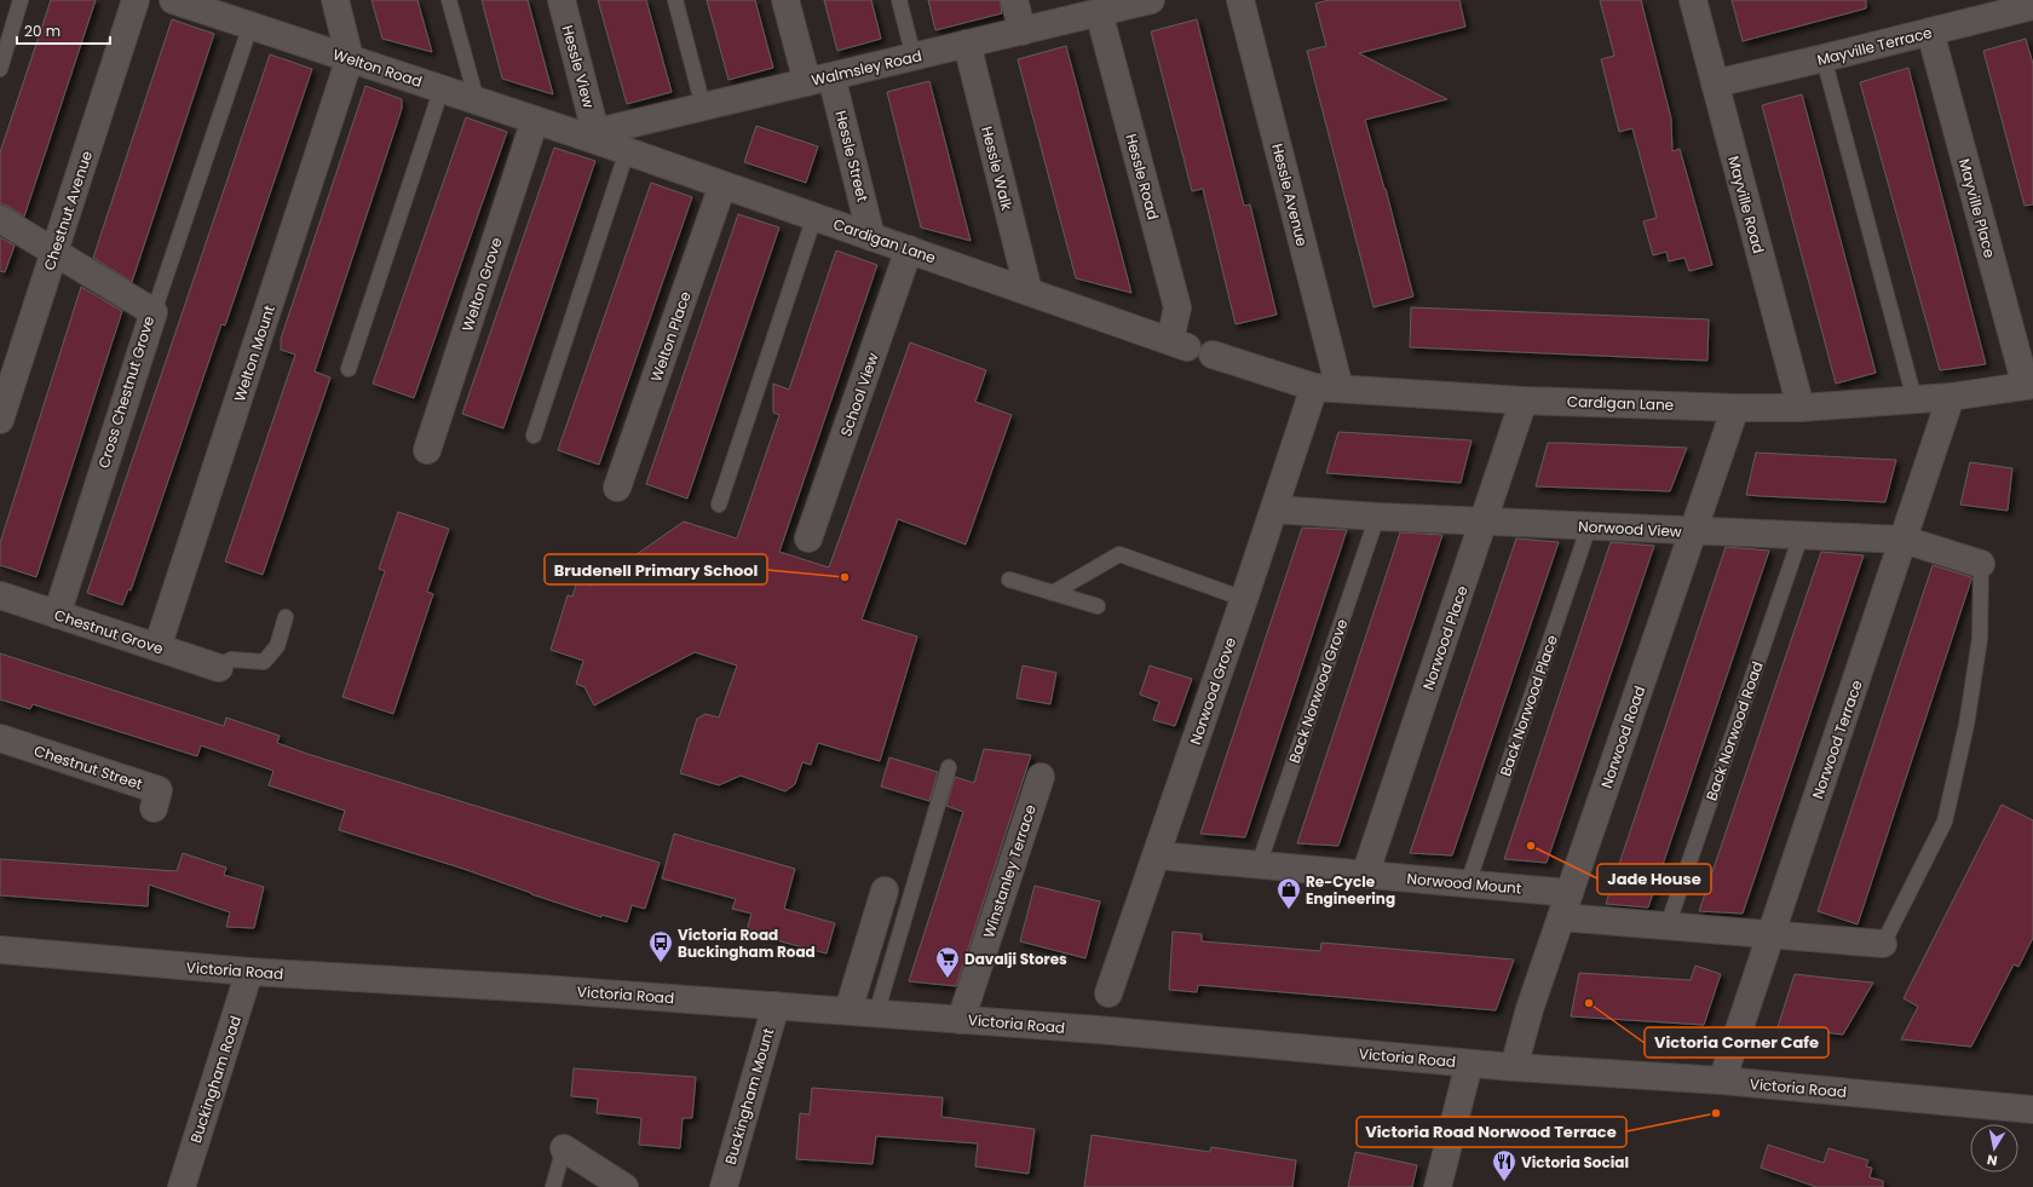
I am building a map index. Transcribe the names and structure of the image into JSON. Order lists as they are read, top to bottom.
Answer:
{
  "streets": {
    "street": [
      "Mayville Terrace",
      "Hessle View",
      "Welton Road",
      "Walmsley Road",
      "Hessle Street",
      "Hessle Walk",
      "Hessle Road",
      "Hessle Avenue",
      "Mayville Road",
      "Mayville Place",
      "Chestnut Avenue",
      "Cardigan Lane",
      "Welton Grove",
      "Welton Place",
      "Welton Mount",
      "Cross Chestnut Grove",
      "School View",
      "Norwood View",
      "Chestnut Grove",
      "Norwood Place",
      "Norwood Grove",
      "Norwood Road",
      "Norwood Terrace",
      "Chestnut Street",
      "Winstanley Terrace",
      "Norwood Mount",
      "Victoria Road",
      "Buckingham Road",
      "Buckingham Mount"
    ],
    "lane": ["Back Norwood Grove", "Back Norwood Place", "Back Norwood Road"]
  },
  "crossings": [
    ["Mayville Terrace", "Mayville Road"],
    ["Mayville Terrace", "Mayville Place"],
    ["Hessle View", "Welton Road"],
    ["Hessle View", "Walmsley Road"],
    ["Hessle View", "Cardigan Lane"],
    ["Welton Road", "Walmsley Road"],
    ["Welton Road", "Cardigan Lane"],
    ["Welton Road", "Welton Grove"],
    ["Welton Road", "Welton Mount"],
    ["Walmsley Road", "Hessle Street"],
    ["Walmsley Road", "Hessle Walk"],
    ["Walmsley Road", "Hessle Road"],
    ["Walmsley Road", "Cardigan Lane"],
    ["Hessle Street", "Cardigan Lane"],
    ["Hessle Walk", "Cardigan Lane"],
    ["Hessle Road", "Cardigan Lane"],
    ["Hessle Avenue", "Cardigan Lane"],
    ["Mayville Road", "Cardigan Lane"],
    ["Mayville Place", "Cardigan Lane"],
    ["Chestnut Avenue", "Cross Chestnut Grove"],
    ["Cardigan Lane", "Welton Place"],
    ["Cardigan Lane", "School View"],
    ["Cardigan Lane", "Norwood Place"],
    ["Cardigan Lane", "Norwood Grove"],
    ["Cardigan Lane", "Norwood Road"],
    ["Cardigan Lane", "Norwood Terrace"],
    ["Welton Mount", "Chestnut Grove"],
    ["Cross Chestnut Grove", "Chestnut Grove"],
    ["Norwood View", "Norwood Place"],
    ["Norwood View", "Norwood Grove"],
    ["Norwood View", "Back Norwood Grove"],
    ["Norwood View", "Back Norwood Place"],
    ["Norwood View", "Back Norwood Road"],
    ["Norwood View", "Norwood Road"],
    ["Norwood View", "Norwood Terrace"],
    ["Norwood Place", "Norwood Mount"],
    ["Norwood Grove", "Norwood Mount"],
    ["Back Norwood Grove", "Norwood Mount"],
    ["Back Norwood Place", "Norwood Mount"],
    ["Norwood Road", "Norwood Mount"],
    ["Norwood Road", "Victoria Road"],
    ["Norwood Terrace", "Victoria Road"],
    ["Winstanley Terrace", "Victoria Road"],
    ["Victoria Road", "Buckingham Road"],
    ["Victoria Road", "Buckingham Mount"]
  ],
  "places": {
    "other": [
      "Brudenell Primary School",
      "Jade House",
      "Victoria Corner Cafe",
      "Victoria Road Norwood Terrace"
    ],
    "shop": ["Re-Cycle Engineering"],
    "bus stop": ["Victoria Road Buckingham Road"],
    "supermarket": ["Davalji Stores"],
    "restaurant": ["Victoria Social"]
  },
  "scale_bar": "20 m",
  "north": "bottom"
}
